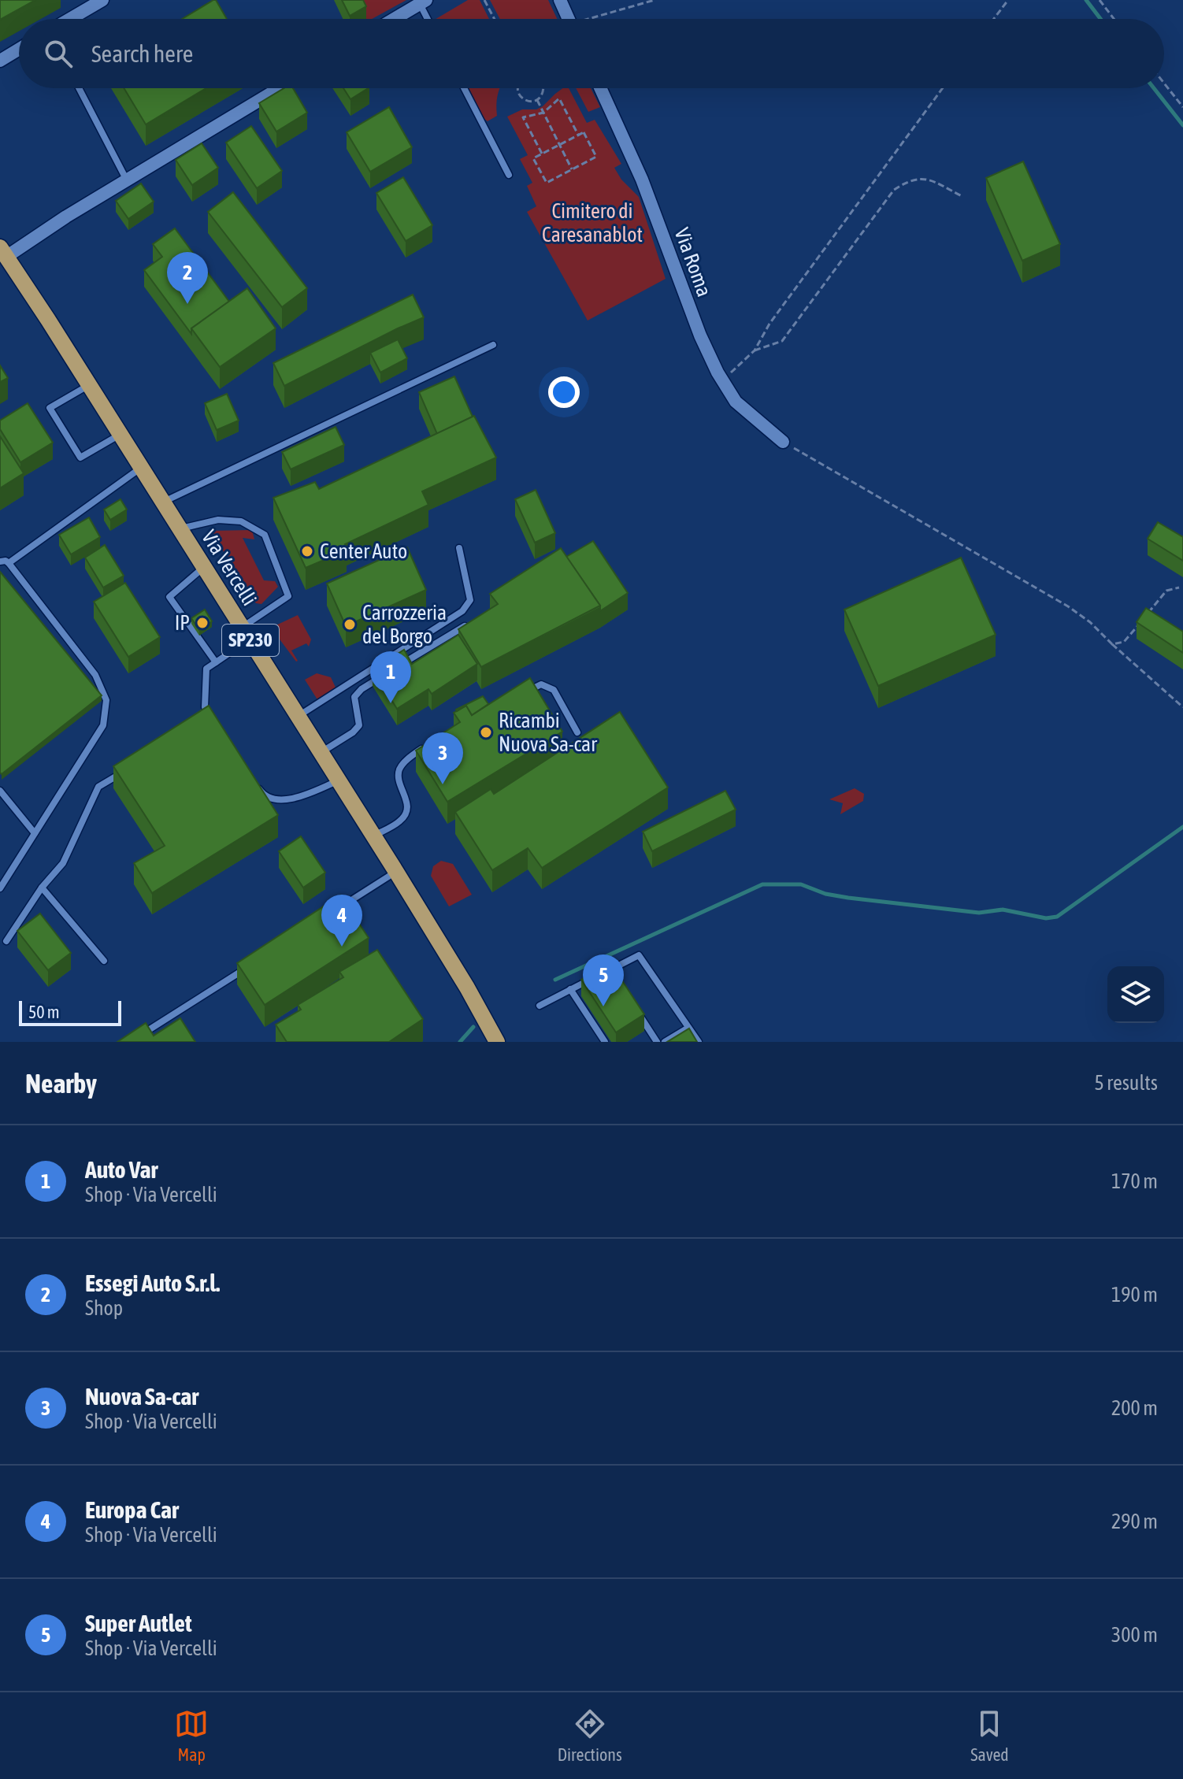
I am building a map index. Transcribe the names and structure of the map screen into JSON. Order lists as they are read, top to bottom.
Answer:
{
  "streets": {
    "main road": ["Via Vercelli", "SP230"],
    "street": ["Via Roma"]
  },
  "parks": ["Cimitero di Caresanablot"],
  "places": [
    "Center Auto",
    "IP",
    "Carrozzeria del Borgo",
    "Ricambi Nuova Sa-car"
  ],
  "scale_bar": "50 m",
  "page": {
    "search": "Search here",
    "pins": [
      "2",
      "1",
      "3",
      "4",
      "5"
    ],
    "scale": "50 m",
    "heading": ["Nearby", "5 results"],
    "list": [
      {
        "mark": "1",
        "name": "Auto Var",
        "note": "Shop · Via Vercelli",
        "value": "170 m"
      },
      {
        "mark": "2",
        "name": "Essegi Auto S.r.l.",
        "note": "Shop",
        "value": "190 m"
      },
      {
        "mark": "3",
        "name": "Nuova Sa-car",
        "note": "Shop · Via Vercelli",
        "value": "200 m"
      },
      {
        "mark": "4",
        "name": "Europa Car",
        "note": "Shop · Via Vercelli",
        "value": "290 m"
      },
      {
        "mark": "5",
        "name": "Super Autlet",
        "note": "Shop · Via Vercelli",
        "value": "300 m"
      }
    ],
    "nav": ["Map", "Directions", "Saved"]
  }
}
